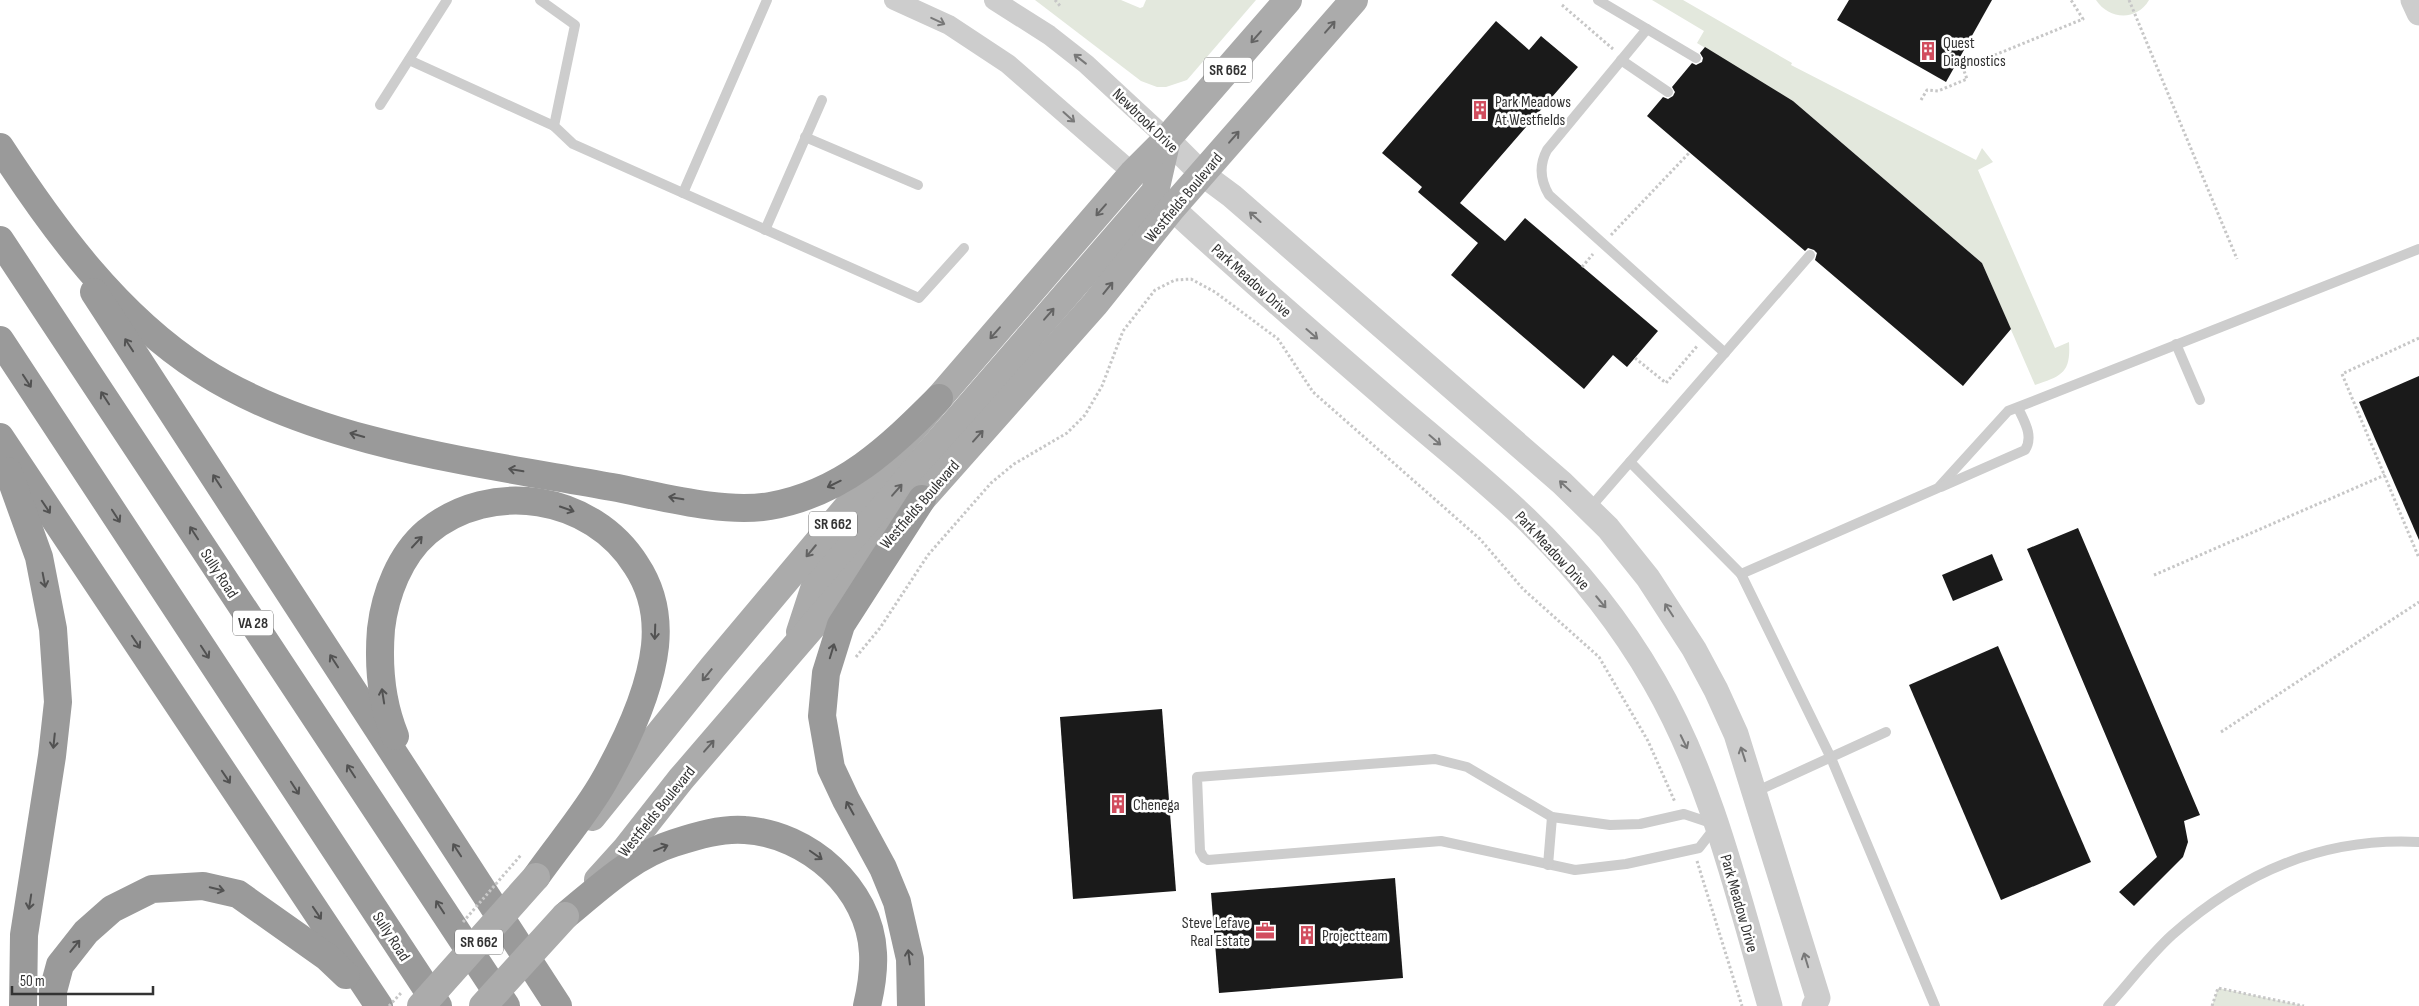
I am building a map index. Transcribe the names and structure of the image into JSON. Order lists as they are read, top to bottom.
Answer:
{
  "streets": {
    "highway": ["Sully Road", "VA 28"],
    "main road": ["SR 662", "Westfields Boulevard"],
    "street": ["Newbrook Drive", "Park Meadow Drive"]
  },
  "crossings": [
    ["SR 662", "Newbrook Drive"],
    ["Newbrook Drive", "Westfields Boulevard"],
    ["Westfields Boulevard", "Park Meadow Drive"]
  ],
  "one_way": ["Newbrook Drive"],
  "places": {
    "building": [
      "Quest Diagnostics",
      "Park Meadows At Westfields",
      "Chenega",
      "Projectteam"
    ],
    "office": ["Steve Lefave Real Estate"]
  },
  "scale_bar": "50 m"
}
